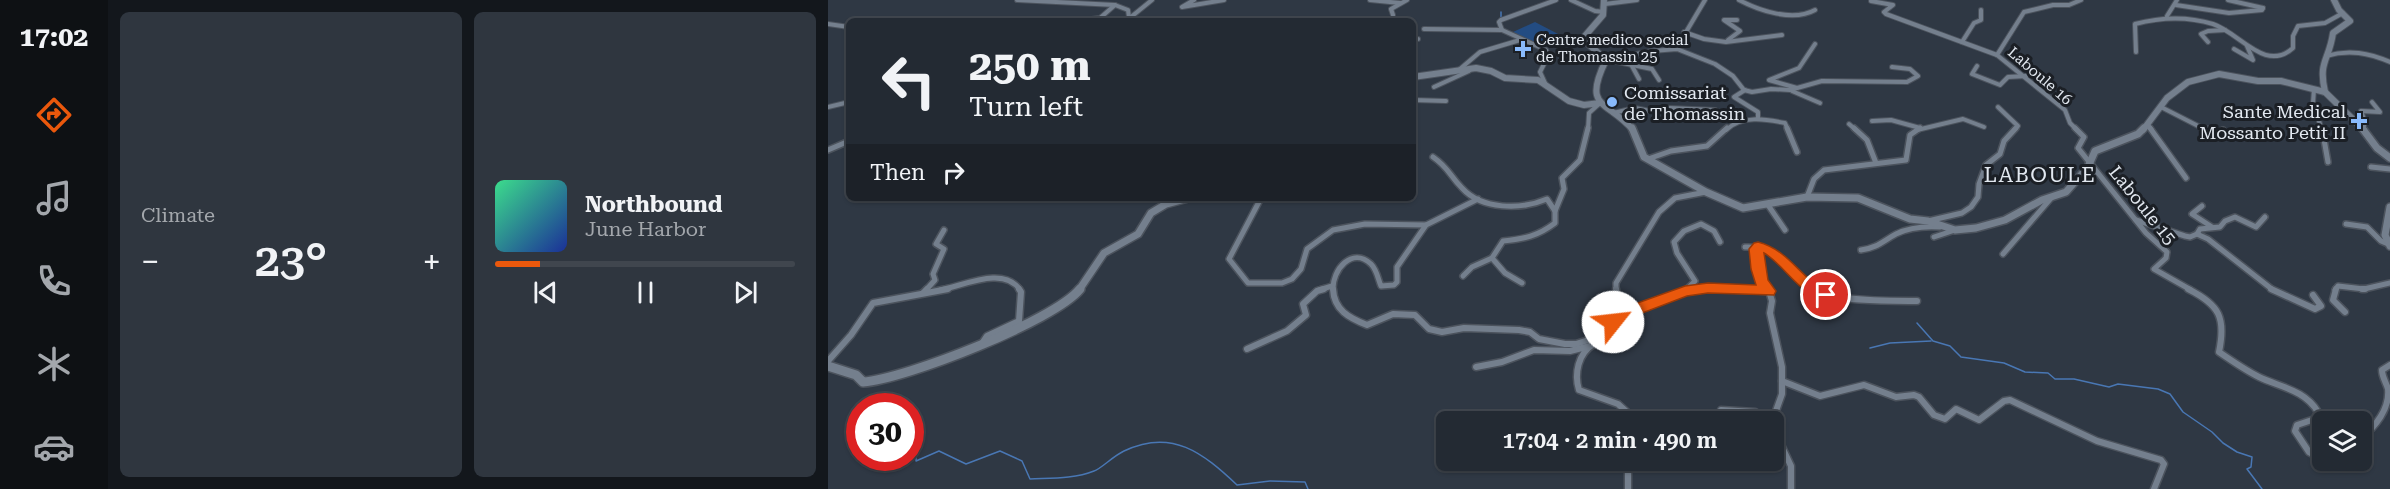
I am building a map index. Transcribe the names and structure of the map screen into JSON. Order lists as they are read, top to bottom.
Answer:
{
  "streets": {
    "street": ["Laboule 16", "Laboule 15"]
  },
  "crossings": [
    ["Laboule 16", "Laboule 15"]
  ],
  "districts": ["LABOULE"],
  "places": {
    "health": ["Centre medico social de Thomassin 25", "Sante Medical Mossanto Petit II"],
    "other": ["Comissariat de Thomassin"]
  },
  "page": {
    "tabs": "17:02",
    "tile": "Climate",
    "turn": ["250 m", "Turn left"],
    "then": "Then",
    "song": ["Northbound", "June Harbor"],
    "heat": ["−", "23°", "+"],
    "limit": "30",
    "trip": "17:04 · 2 min · 490 m"
  }
}
